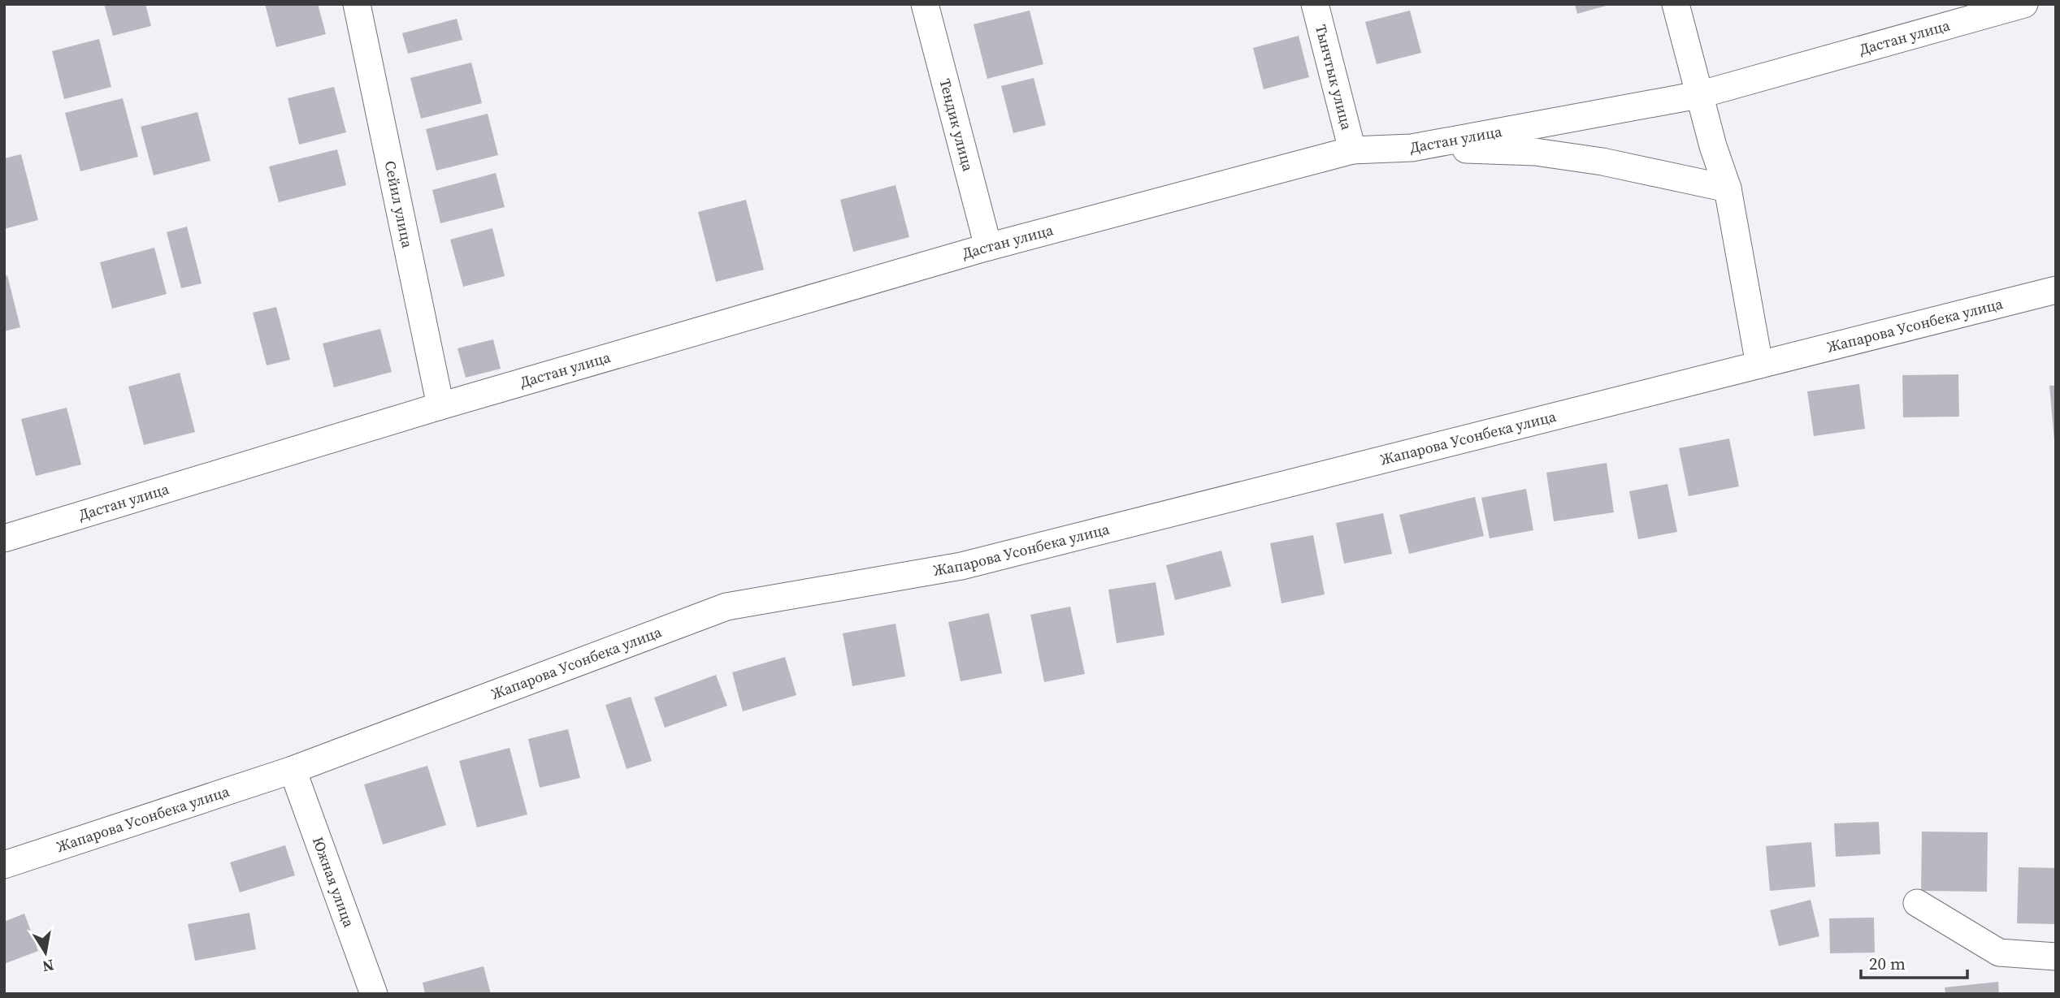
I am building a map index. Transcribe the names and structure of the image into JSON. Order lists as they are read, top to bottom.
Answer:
{
  "streets": {
    "street": [
      "Дастан улица",
      "Тынчтык улица",
      "Тендик улица",
      "Сейил улица",
      "Жапарова Усонбека улица",
      "Южная улица"
    ]
  },
  "crossings": [
    ["Дастан улица", "Тынчтык улица"],
    ["Дастан улица", "Тендик улица"],
    ["Дастан улица", "Сейил улица"],
    ["Жапарова Усонбека улица", "Южная улица"]
  ],
  "scale_bar": "20 m",
  "north": "bottom"
}
